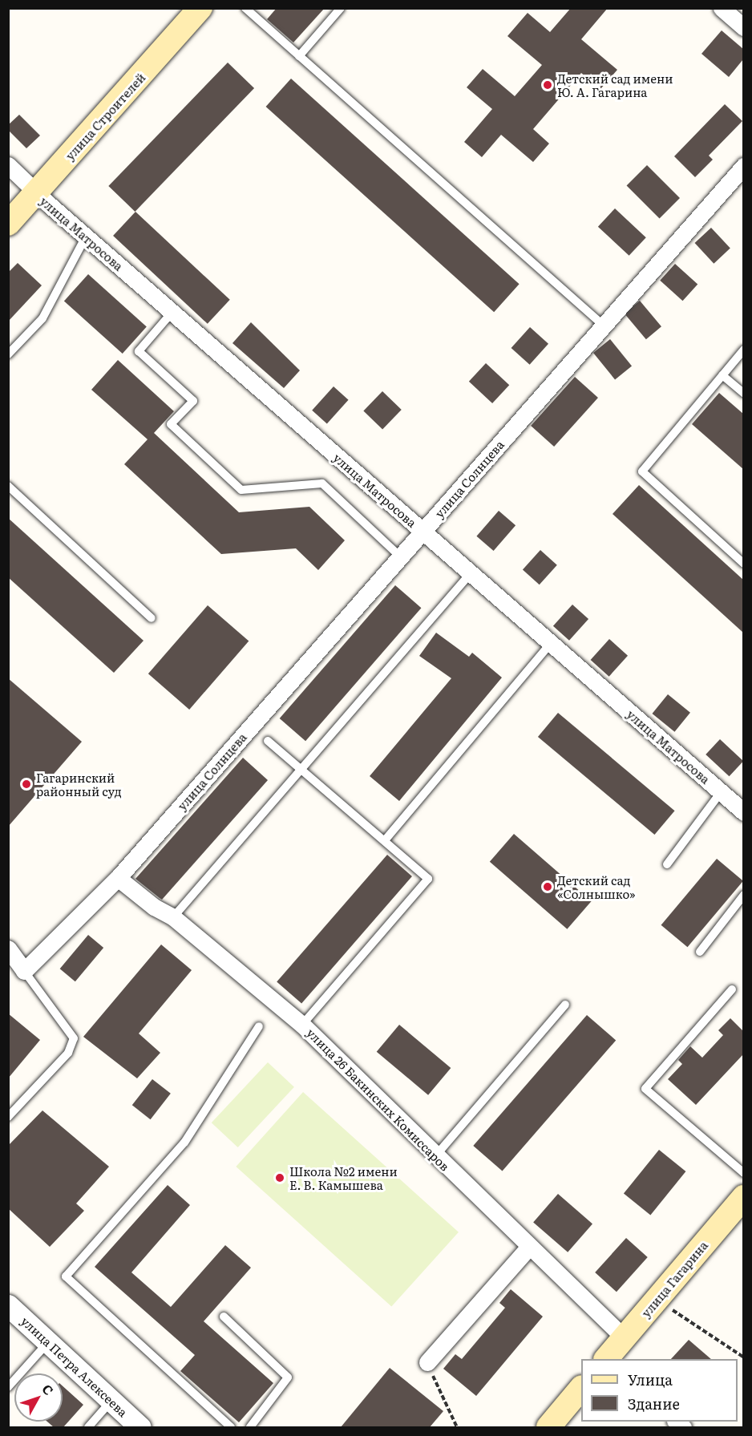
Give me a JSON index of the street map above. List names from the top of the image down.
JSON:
{
  "streets": {
    "main road": ["улица Строителей", "улица Гагарина"],
    "street": [
      "улица Матросова",
      "улица Солнцева",
      "улица 26 Бакинских Комиссаров",
      "улица Петра Алексеева"
    ]
  },
  "crossings": [
    ["улица Строителей", "улица Матросова"],
    ["улица Матросова", "улица Солнцева"],
    ["улица Солнцева", "улица 26 Бакинских Комиссаров"],
    ["улица 26 Бакинских Комиссаров", "улица Гагарина"]
  ],
  "places": [
    "Детский сад имени Ю. А. Гагарина",
    "Гагаринский районный суд",
    "Детский сад «Солнышко»",
    "Школа №2 имени Е. В. Камышева"
  ],
  "legend": ["Улица", "Здание"],
  "north": "top right"
}
